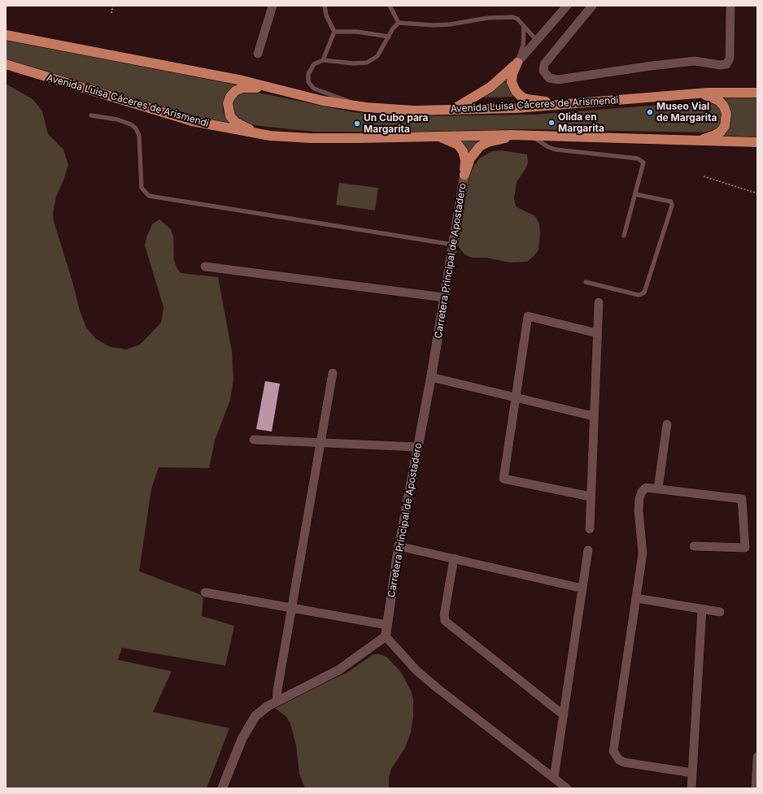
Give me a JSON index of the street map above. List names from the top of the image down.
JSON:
{
  "streets": {
    "main road": ["Avenida Luisa Cáceres de Arismendi"],
    "street": ["Carretera Principal de Apostadero"]
  },
  "places": ["Museo Vial de Margarita", "Olida en Margarita", "Un Cubo para Margarita"]
}
